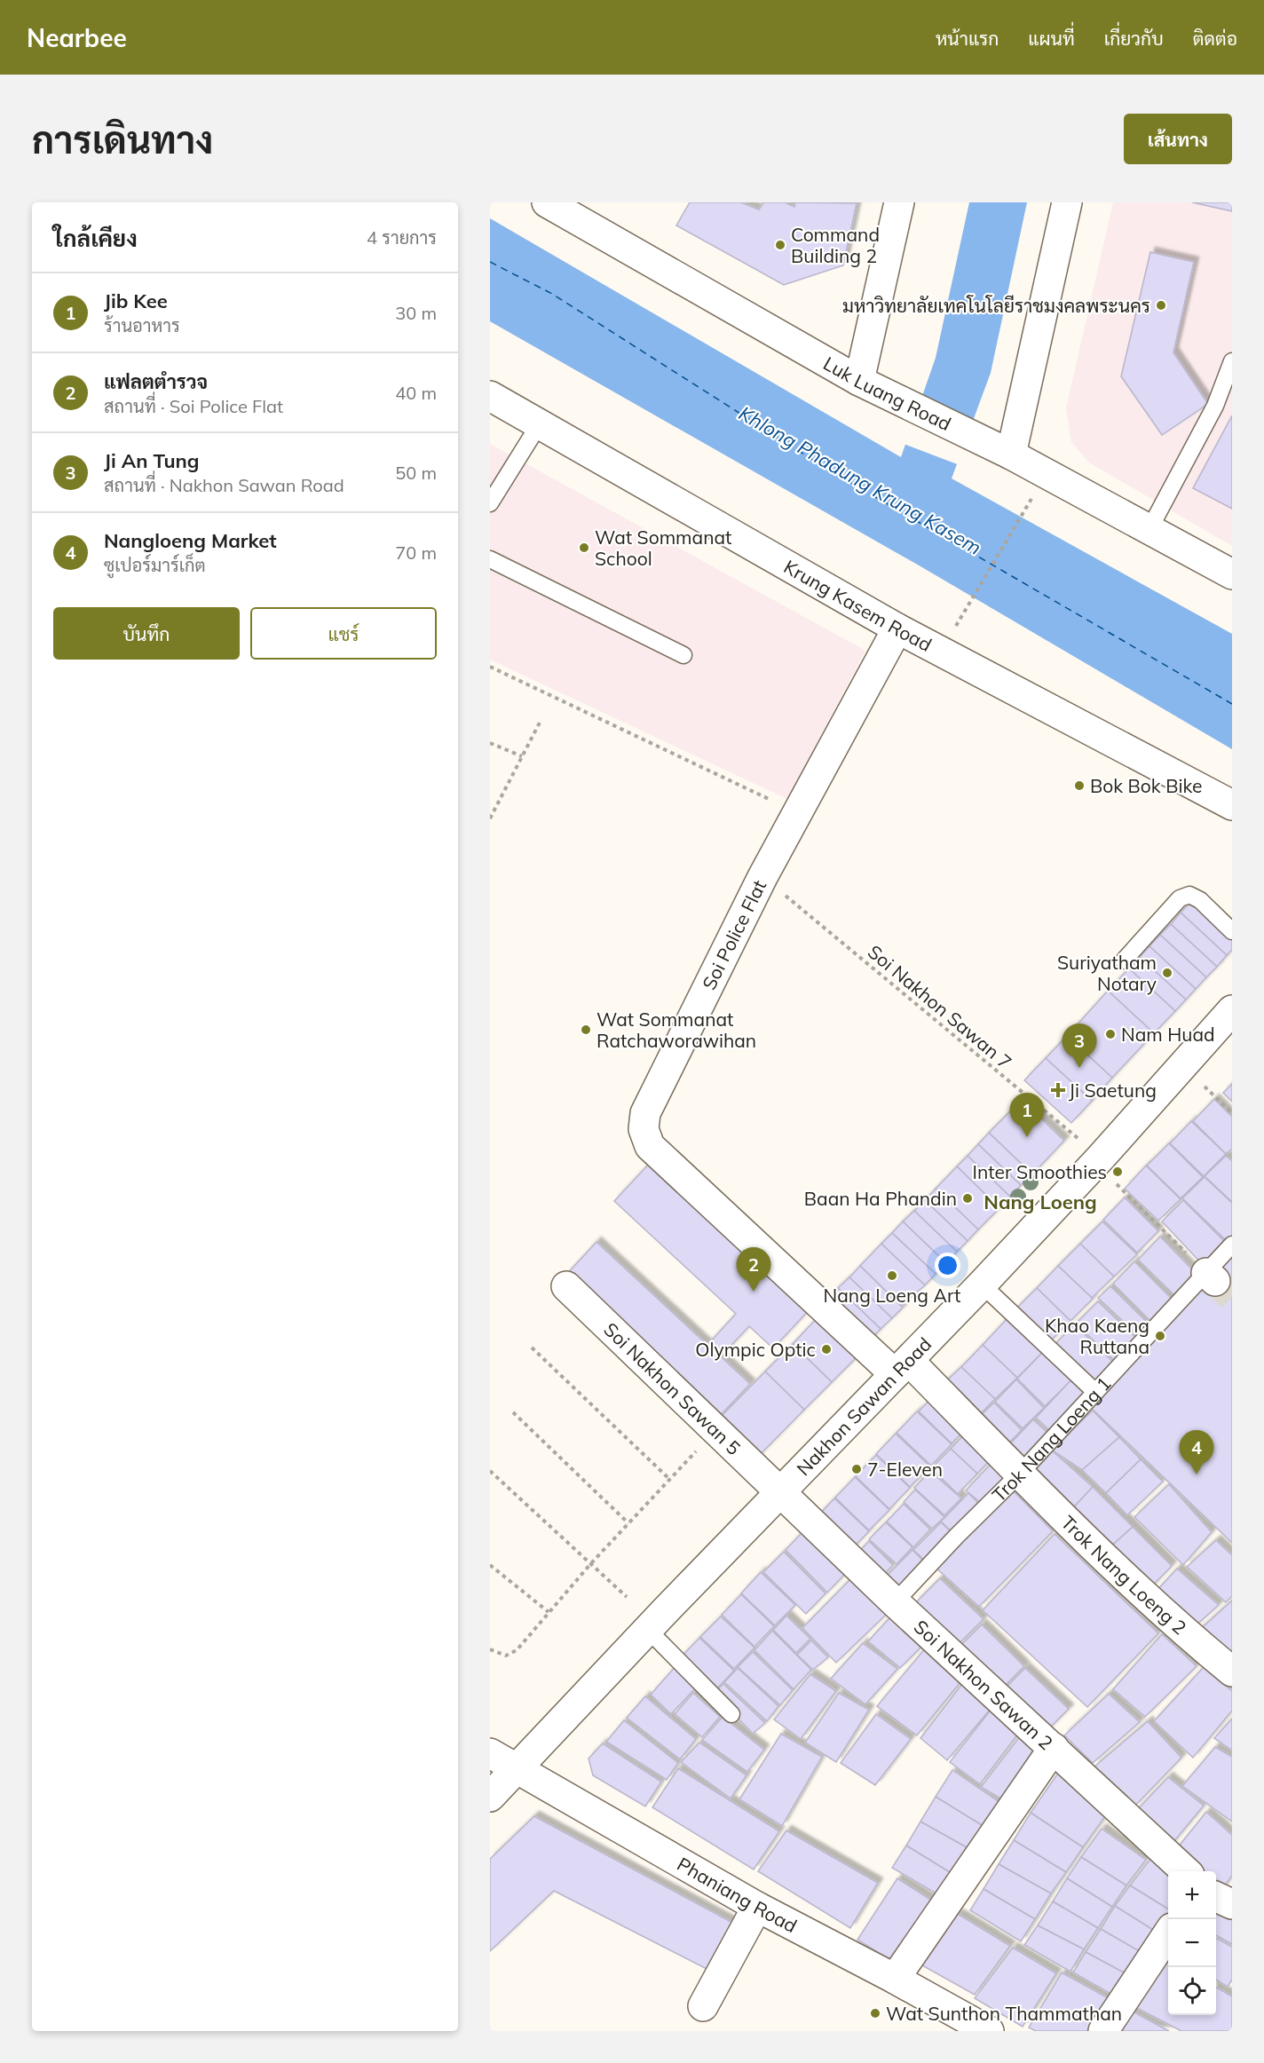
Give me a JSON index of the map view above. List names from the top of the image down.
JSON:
{
  "streets": {
    "street": [
      "Luk Luang Road",
      "Krung Kasem Road",
      "Soi Police Flat",
      "Soi Nakhon Sawan 5",
      "Nakhon Sawan Road",
      "Trok Nang Loeng 2",
      "Soi Nakhon Sawan 2",
      "Phaniang Road"
    ],
    "lane": ["Trok Nang Loeng 1"],
    "path": ["Soi Nakhon Sawan 7"]
  },
  "crossings": [
    ["Krung Kasem Road", "Soi Police Flat"],
    ["Soi Police Flat", "Soi Nakhon Sawan 7"],
    ["Soi Police Flat", "Nakhon Sawan Road"],
    ["Soi Police Flat", "Trok Nang Loeng 1"],
    ["Soi Police Flat", "Trok Nang Loeng 2"],
    ["Soi Nakhon Sawan 7", "Nakhon Sawan Road"],
    ["Soi Nakhon Sawan 7", "Trok Nang Loeng 1"],
    ["Soi Nakhon Sawan 5", "Nakhon Sawan Road"],
    ["Soi Nakhon Sawan 5", "Soi Nakhon Sawan 2"],
    ["Nakhon Sawan Road", "Soi Nakhon Sawan 2"],
    ["Nakhon Sawan Road", "Phaniang Road"],
    ["Trok Nang Loeng 1", "Trok Nang Loeng 2"],
    ["Trok Nang Loeng 1", "Soi Nakhon Sawan 2"]
  ],
  "districts": ["Nang Loeng"],
  "water": ["Khlong Phadung Krung Kasem"],
  "places": {
    "other": [
      "Command Building 2",
      "มหาวิทยาลัยเทคโนโลยีราชมงคลพระนคร",
      "Wat Sommanat School",
      "Bok Bok Bike",
      "Suriyatham Notary",
      "Wat Sommanat Ratchaworawihan",
      "Nam Huad",
      "Inter Smoothies",
      "Baan Ha Phandin",
      "Nang Loeng Art",
      "Khao Kaeng Ruttana",
      "Olympic Optic",
      "7-Eleven",
      "Wat Sunthon Thammathan"
    ],
    "health": ["Ji Saetung"]
  },
  "page": {
    "header": "Nearbee",
    "nav": [
      "หน้าแรก",
      "แผนที่",
      "เกี่ยวกับ",
      "ติดต่อ"
    ],
    "title": "การเดินทาง",
    "buttons": [
      "เส้นทาง",
      ["บันทึก", "แชร์"]
    ],
    "heading": ["ใกล้เคียง", "4 รายการ"],
    "list": [
      {
        "mark": "1",
        "name": "Jib Kee",
        "note": "ร้านอาหาร",
        "value": "30 m"
      },
      {
        "mark": "2",
        "name": "แฟลตตำรวจ",
        "note": "สถานที่ · Soi Police Flat",
        "value": "40 m"
      },
      {
        "mark": "3",
        "name": "Ji An Tung",
        "note": "สถานที่ · Nakhon Sawan Road",
        "value": "50 m"
      },
      {
        "mark": "4",
        "name": "Nangloeng Market",
        "note": "ซูเปอร์มาร์เก็ต",
        "value": "70 m"
      }
    ],
    "pins": [
      "3",
      "1",
      "2",
      "4"
    ],
    "map_buttons": ["+", "−"]
  }
}
